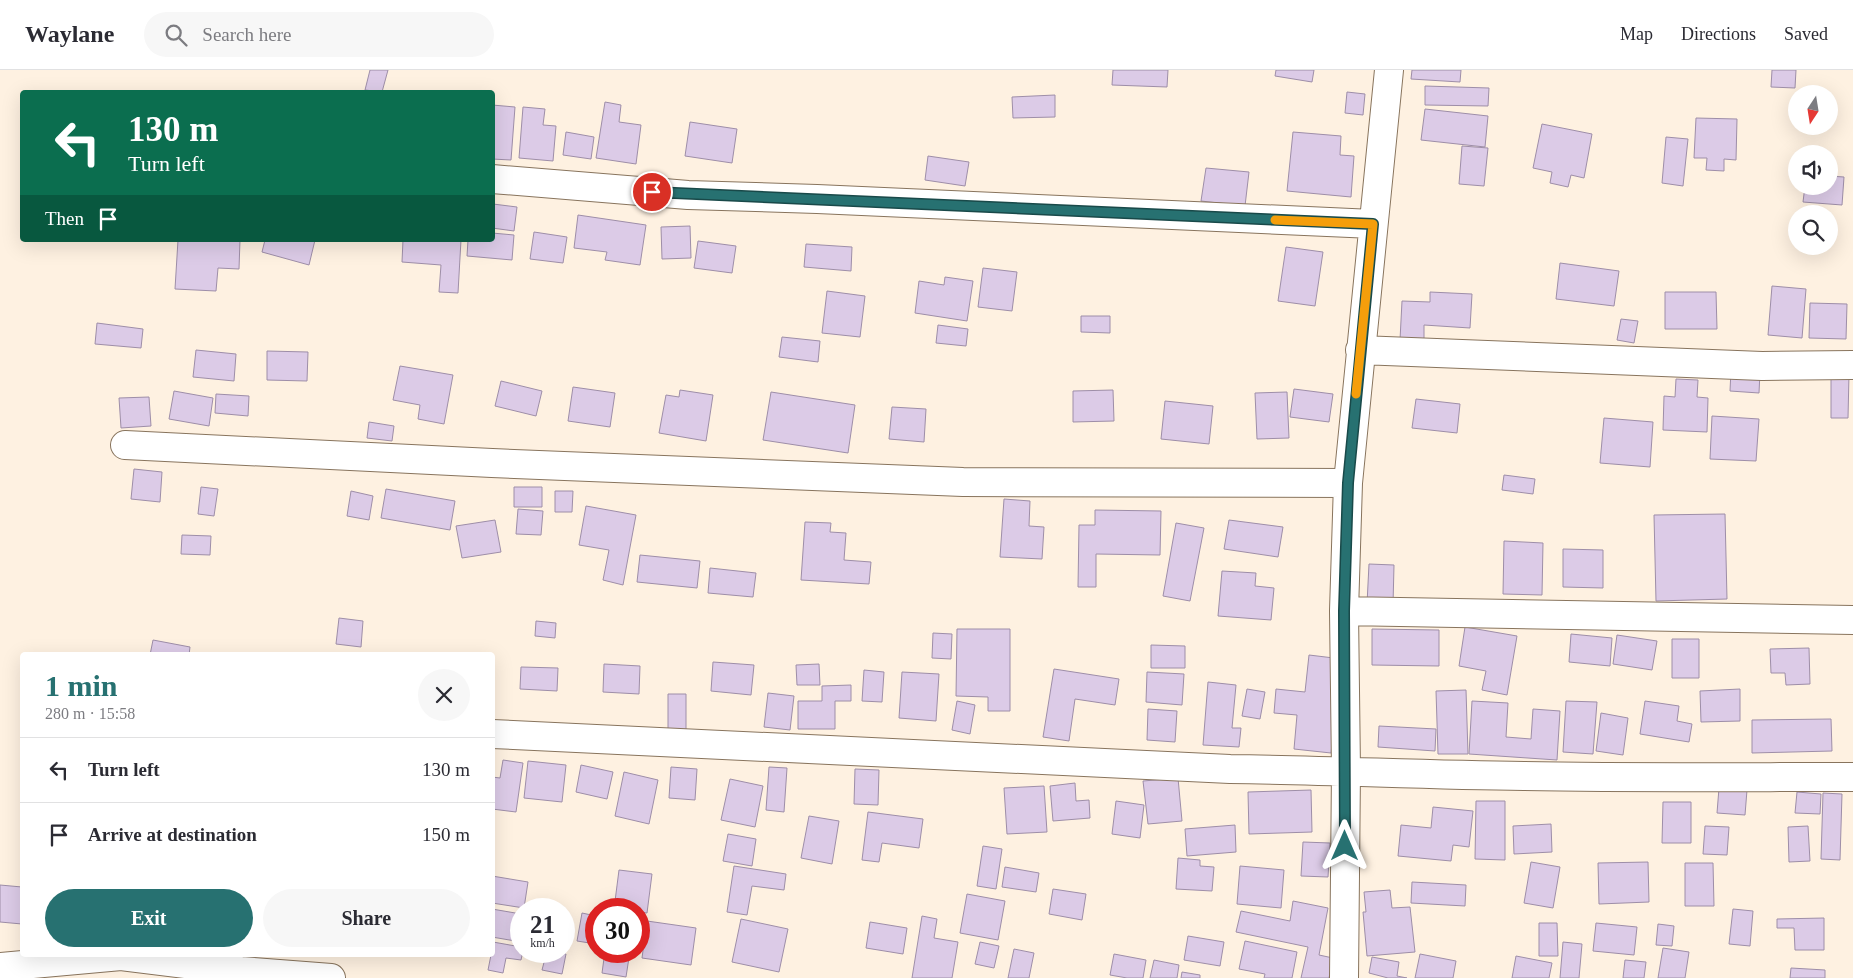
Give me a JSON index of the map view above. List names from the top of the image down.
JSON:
{
  "north": "bottom",
  "page": {
    "header": "Waylane",
    "search": "Search here",
    "nav": ["Map", "Directions", "Saved"],
    "turn": ["130 m", "Turn left"],
    "then": "Then",
    "heading": ["1 min", "280 m · 15:58"],
    "list": [
      {
        "name": "Turn left",
        "value": "130 m"
      },
      {
        "name": "Arrive at destination",
        "value": "150 m"
      }
    ],
    "buttons": ["Exit", "Share"],
    "speed": "21 km/h",
    "limit": "30"
  }
}
